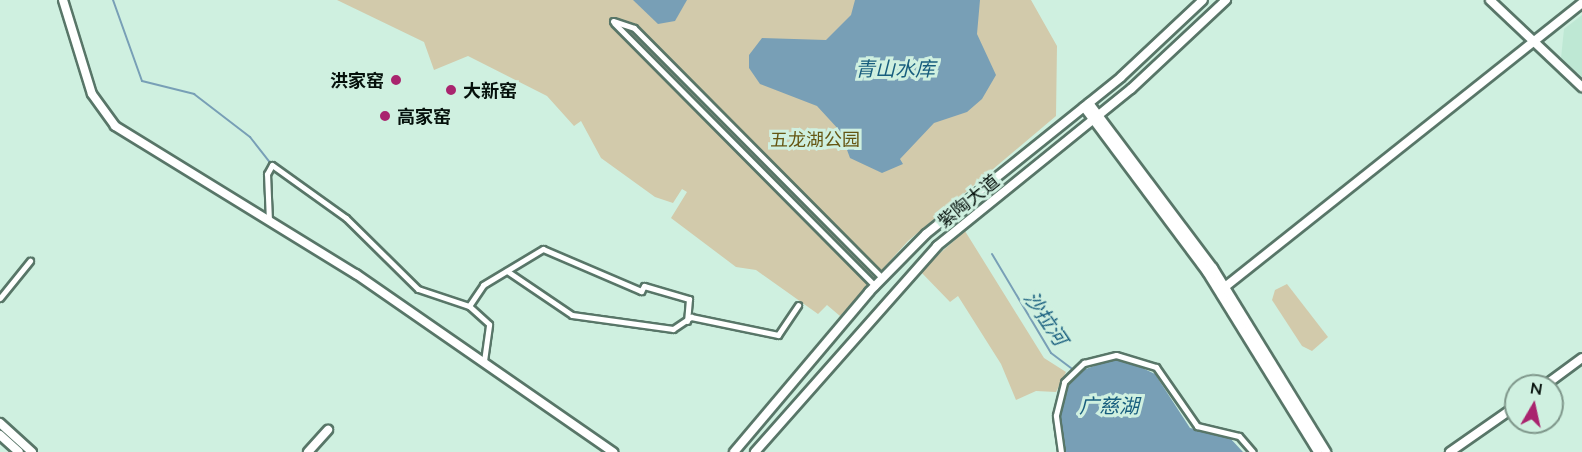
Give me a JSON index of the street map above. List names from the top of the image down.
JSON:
{
  "streets": {
    "street": ["紫陶大道"]
  },
  "water": ["青山水库", "沙拉河", "广慈湖"],
  "parks": ["五龙湖公园"],
  "places": ["洪家窑", "大新窑", "高家窑"],
  "north": "top"
}
